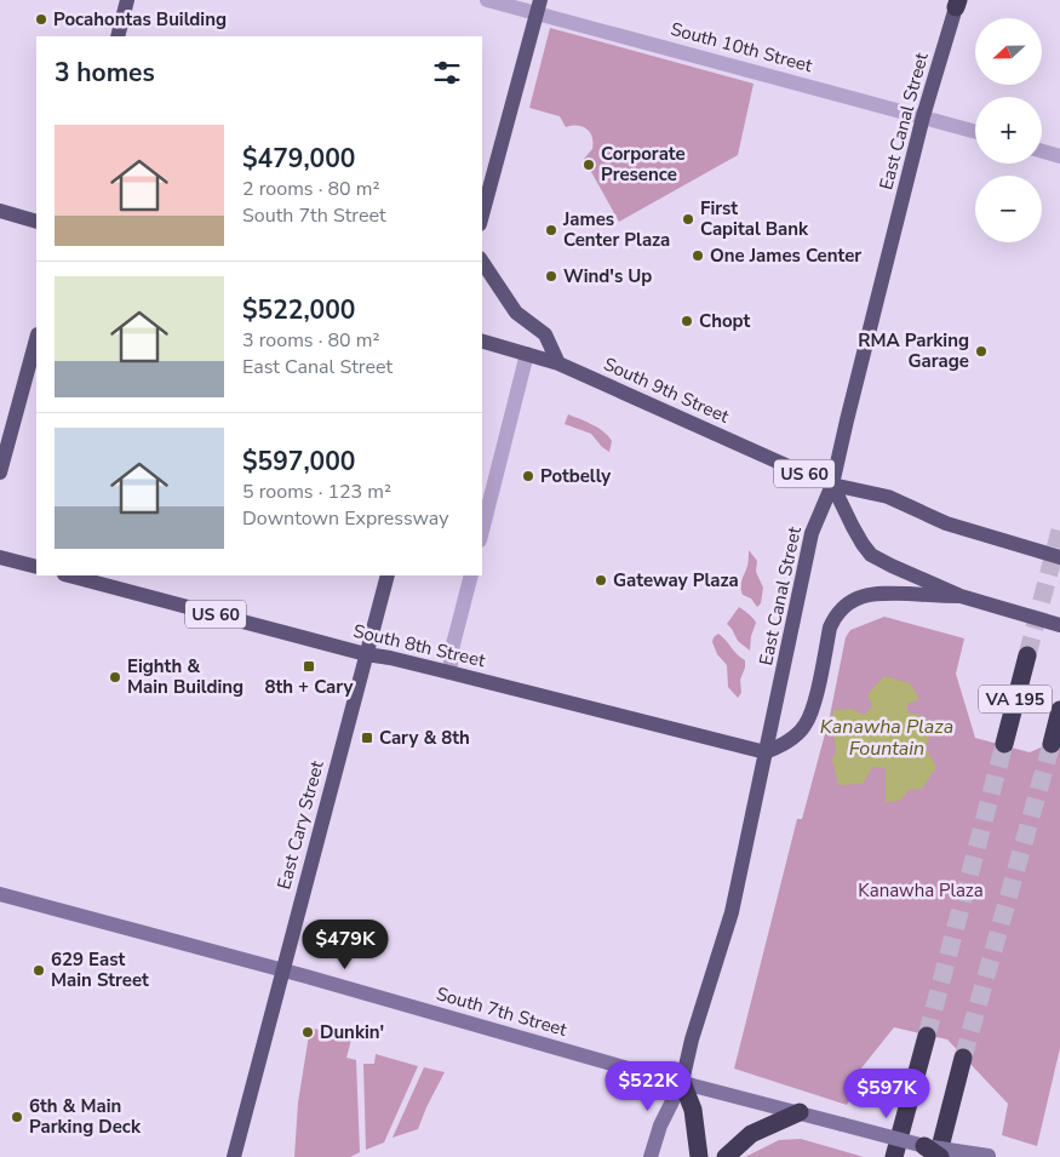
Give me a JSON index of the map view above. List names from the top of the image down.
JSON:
{
  "streets": {
    "highway": ["VA 195"],
    "main road": [
      "East Canal Street",
      "South 9th Street",
      "US 60",
      "South 8th Street",
      "East Cary Street",
      "South 7th Street"
    ],
    "street": ["South 10th Street"]
  },
  "crossings": [
    ["South 10th Street", "East Canal Street"],
    ["East Canal Street", "South 9th Street"],
    ["East Canal Street", "South 8th Street"],
    ["East Canal Street", "South 7th Street"],
    ["South 8th Street", "East Cary Street"],
    ["East Cary Street", "South 7th Street"]
  ],
  "water": ["Kanawha Plaza Fountain"],
  "parks": ["Kanawha Plaza"],
  "places": {
    "other": [
      "Pocahontas Building",
      "Corporate Presence",
      "First Capital Bank",
      "James Center Plaza",
      "One James Center",
      "Wind's Up",
      "Chopt",
      "RMA Parking Garage",
      "Potbelly",
      "Gateway Plaza",
      "Eighth & Main Building",
      "629 East Main Street",
      "Dunkin'",
      "6th & Main Parking Deck"
    ],
    "transit": ["8th + Cary", "Cary & 8th"]
  },
  "north": "left",
  "page": {
    "map_buttons": ["+", "−"],
    "heading": "3 homes",
    "list": [
      {
        "name": "$479,000",
        "note": "2 rooms · 80 m² · South 7th Street"
      },
      {
        "name": "$522,000",
        "note": "3 rooms · 80 m² · East Canal Street"
      },
      {
        "name": "$597,000",
        "note": "5 rooms · 123 m² · Downtown Expressway"
      }
    ],
    "price": ["$479K", "$522K", "$597K"]
  }
}
